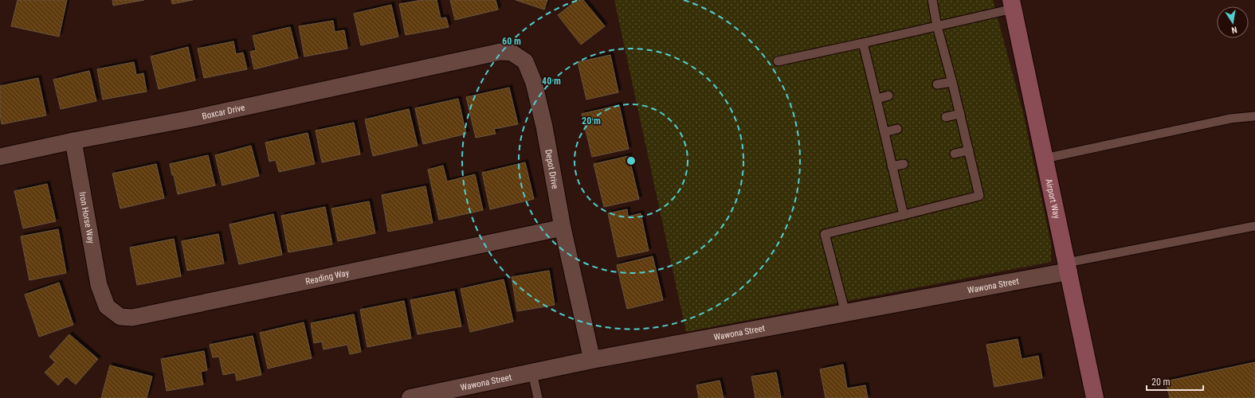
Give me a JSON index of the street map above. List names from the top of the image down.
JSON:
{
  "streets": {
    "main road": ["Airport Way"],
    "street": [
      "Boxcar Drive",
      "Depot Drive",
      "Iron Horse Way",
      "Reading Way",
      "Wawona Street"
    ]
  },
  "crossings": [
    ["Boxcar Drive", "Depot Drive"],
    ["Boxcar Drive", "Iron Horse Way"],
    ["Depot Drive", "Reading Way"],
    ["Depot Drive", "Wawona Street"],
    ["Airport Way", "Wawona Street"],
    ["Iron Horse Way", "Reading Way"]
  ],
  "scale_bar": "20 m",
  "north": "bottom",
  "rings": ["60 m", "40 m", "20 m"]
}
